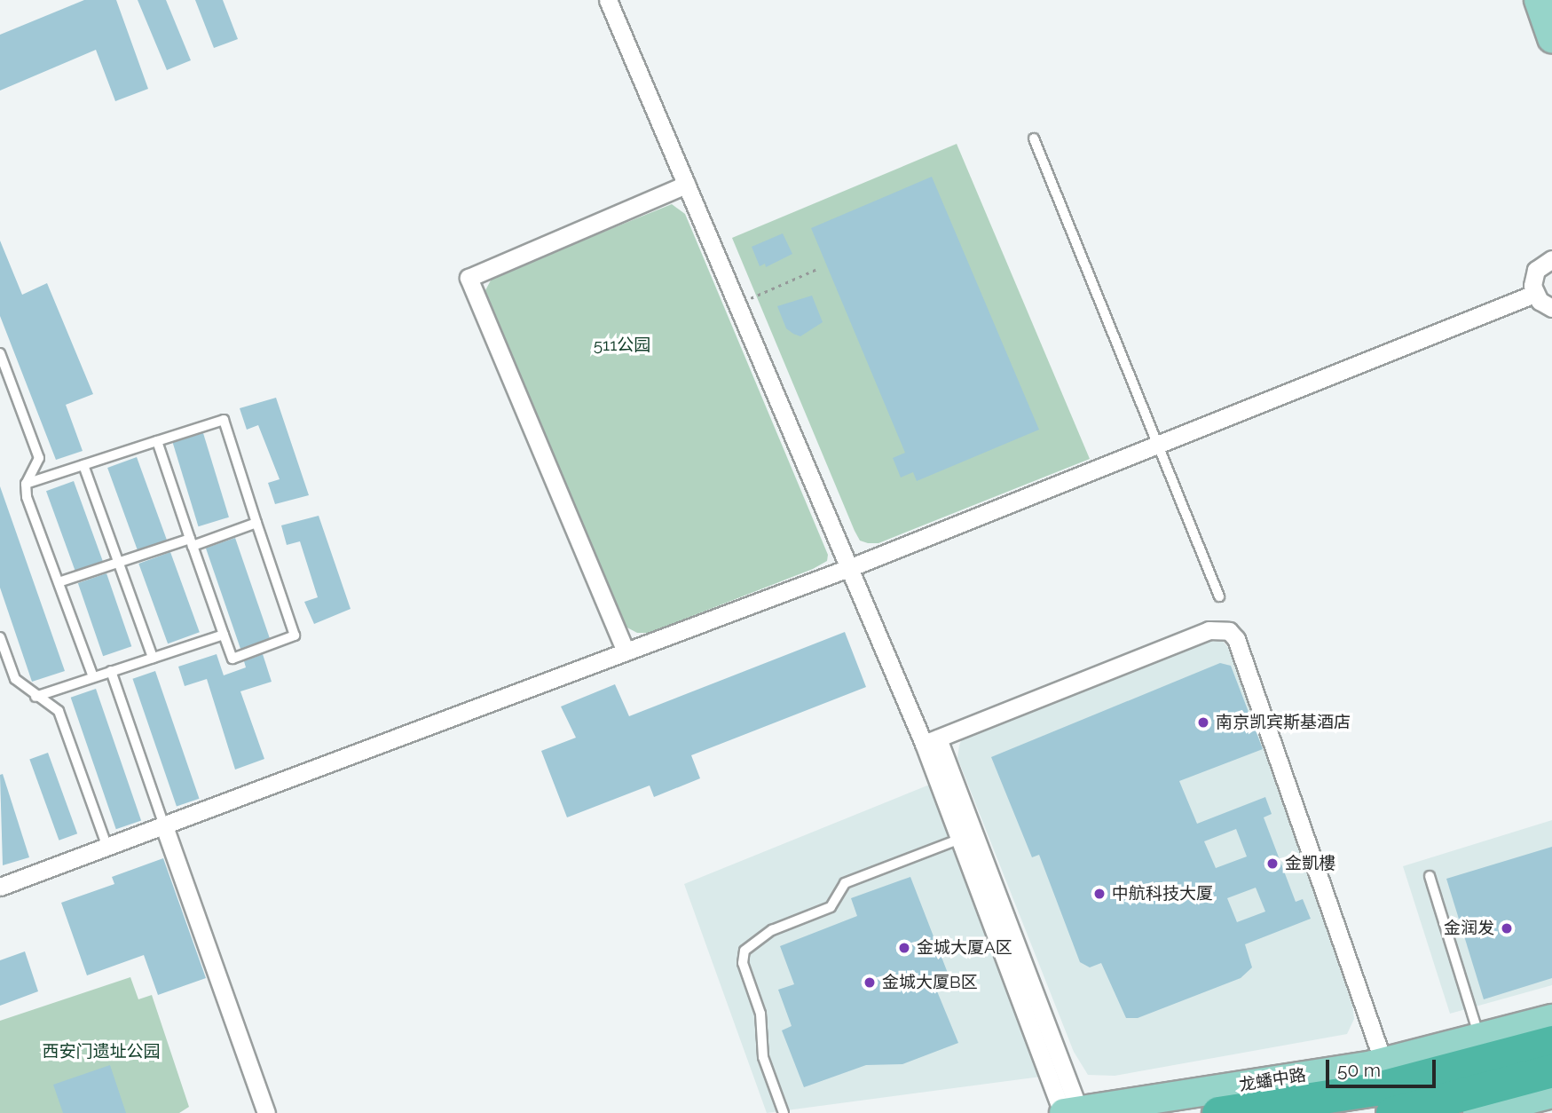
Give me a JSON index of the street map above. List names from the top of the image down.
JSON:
{
  "streets": {
    "main road": ["龙蟠中路"]
  },
  "parks": ["511公园", "西安门遗址公园"],
  "places": [
    "南京凯宾斯基酒店",
    "金凱樓",
    "中航科技大厦",
    "金润发",
    "金城大厦A区",
    "金城大厦B区"
  ],
  "scale_bar": "50 m"
}
